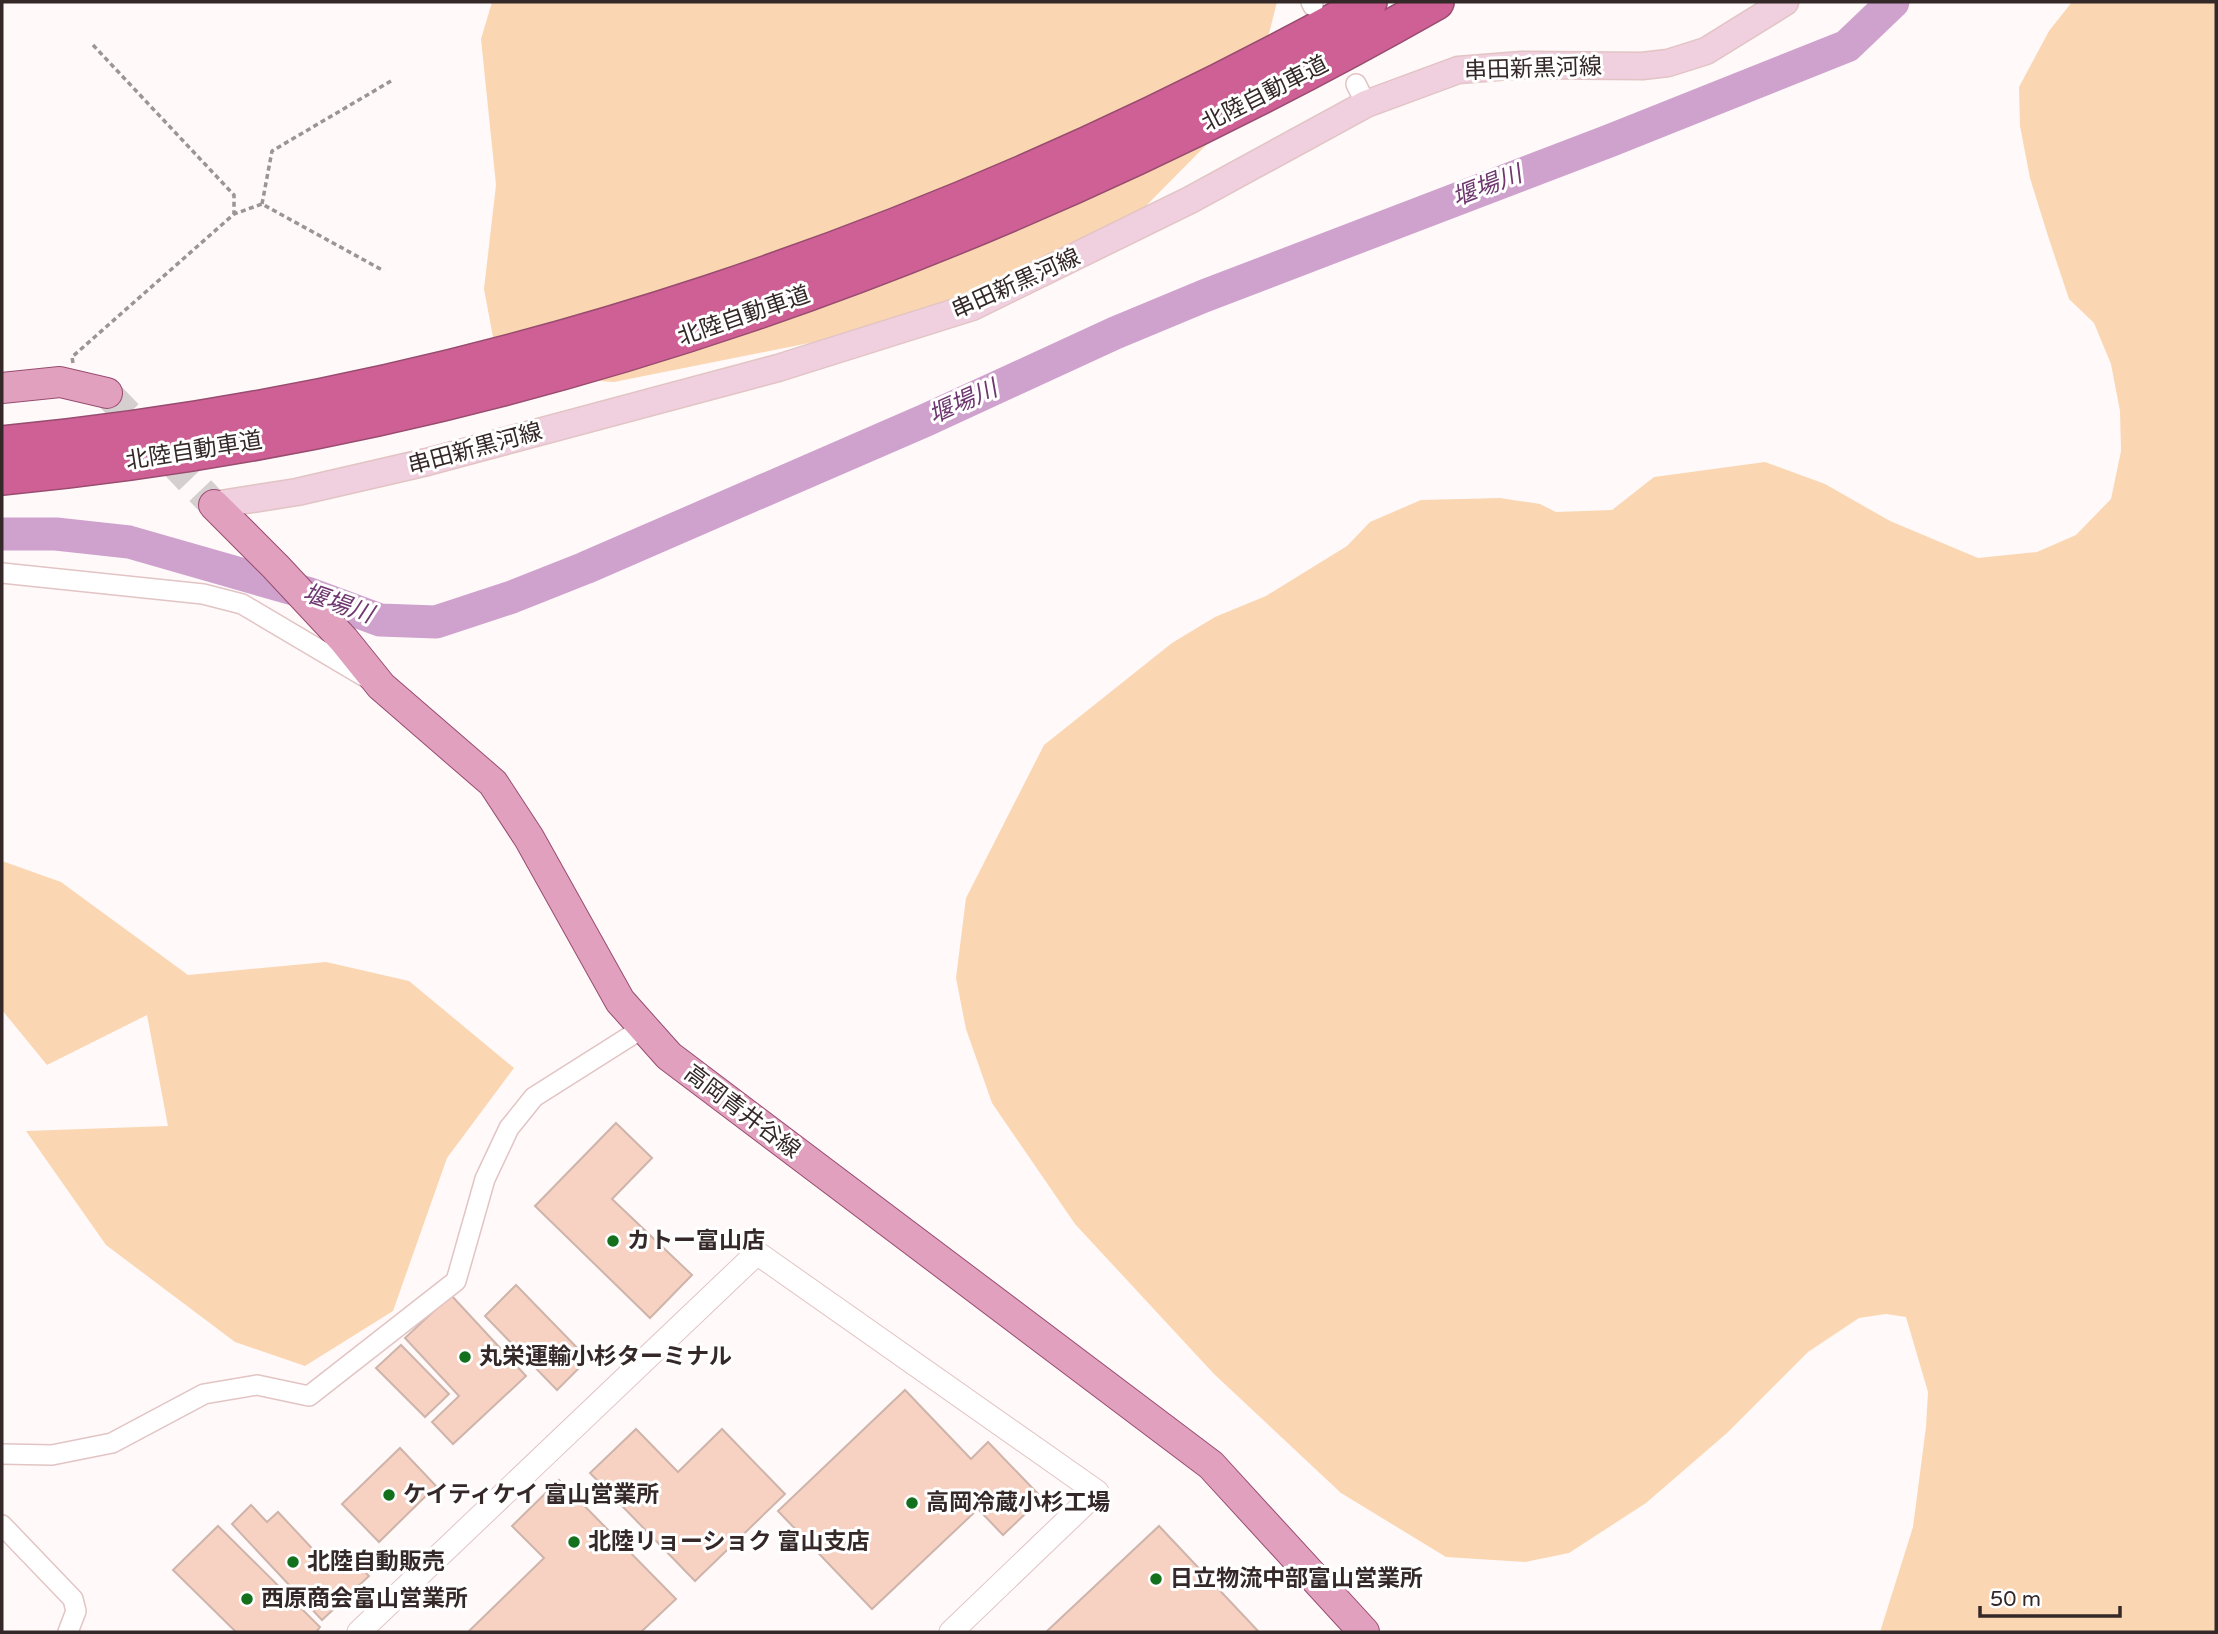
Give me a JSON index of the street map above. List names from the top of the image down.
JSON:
{
  "streets": {
    "highway": ["北陸自動車道"],
    "main road": ["串田新黒河線", "高岡青井谷線"]
  },
  "crossings": [
    ["串田新黒河線", "高岡青井谷線"]
  ],
  "water": ["堰場川"],
  "places": [
    "カトー富山店",
    "丸栄運輸小杉ターミナル",
    "ケイティケイ 富山営業所",
    "高岡冷蔵小杉工場",
    "北陸リョーショク 富山支店",
    "北陸自動販売",
    "日立物流中部富山営業所",
    "西原商会富山営業所"
  ],
  "scale_bar": "50 m"
}
